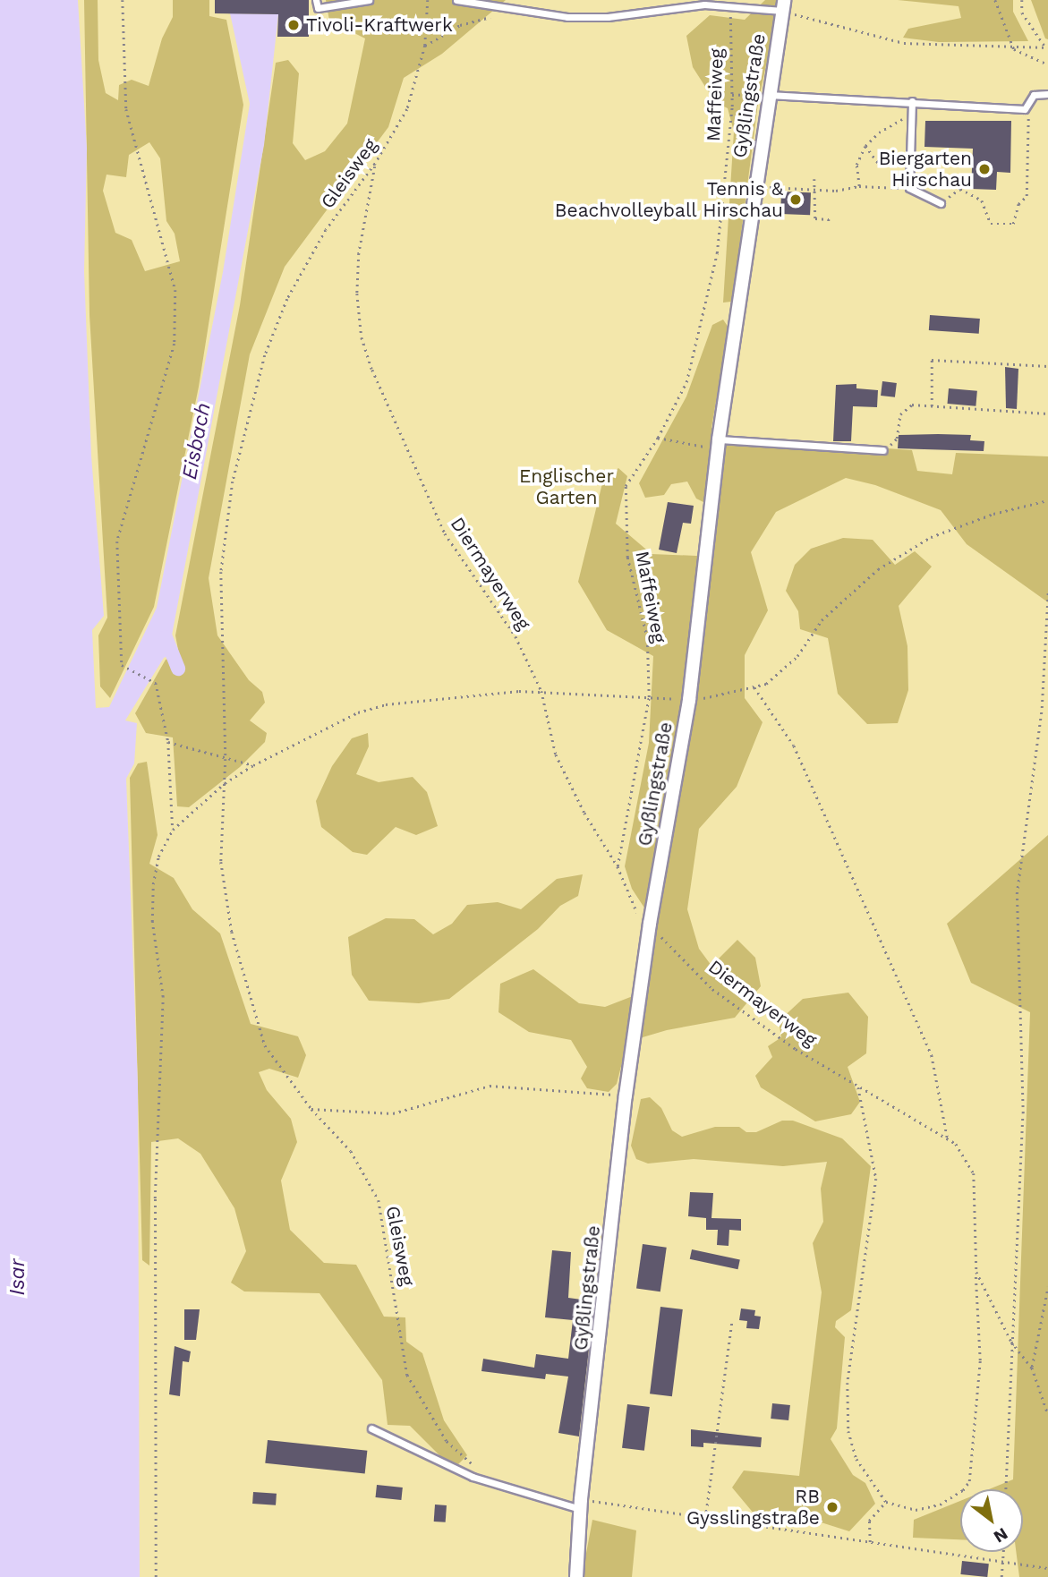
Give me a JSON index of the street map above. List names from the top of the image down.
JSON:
{
  "streets": {
    "street": ["Gyßlingstraße"],
    "path": ["Maffeiweg", "Gleisweg", "Diermayerweg"]
  },
  "crossings": [
    ["Maffeiweg", "Diermayerweg"],
    ["Gyßlingstraße", "Diermayerweg"],
    ["Gleisweg", "Diermayerweg"]
  ],
  "water": ["Eisbach", "Isar"],
  "parks": ["Englischer Garten"],
  "places": [
    "Tivoli-Kraftwerk",
    "Biergarten Hirschau",
    "Tennis & Beachvolleyball Hirschau",
    "RB Gysslingstraße"
  ],
  "north": "bottom right"
}
